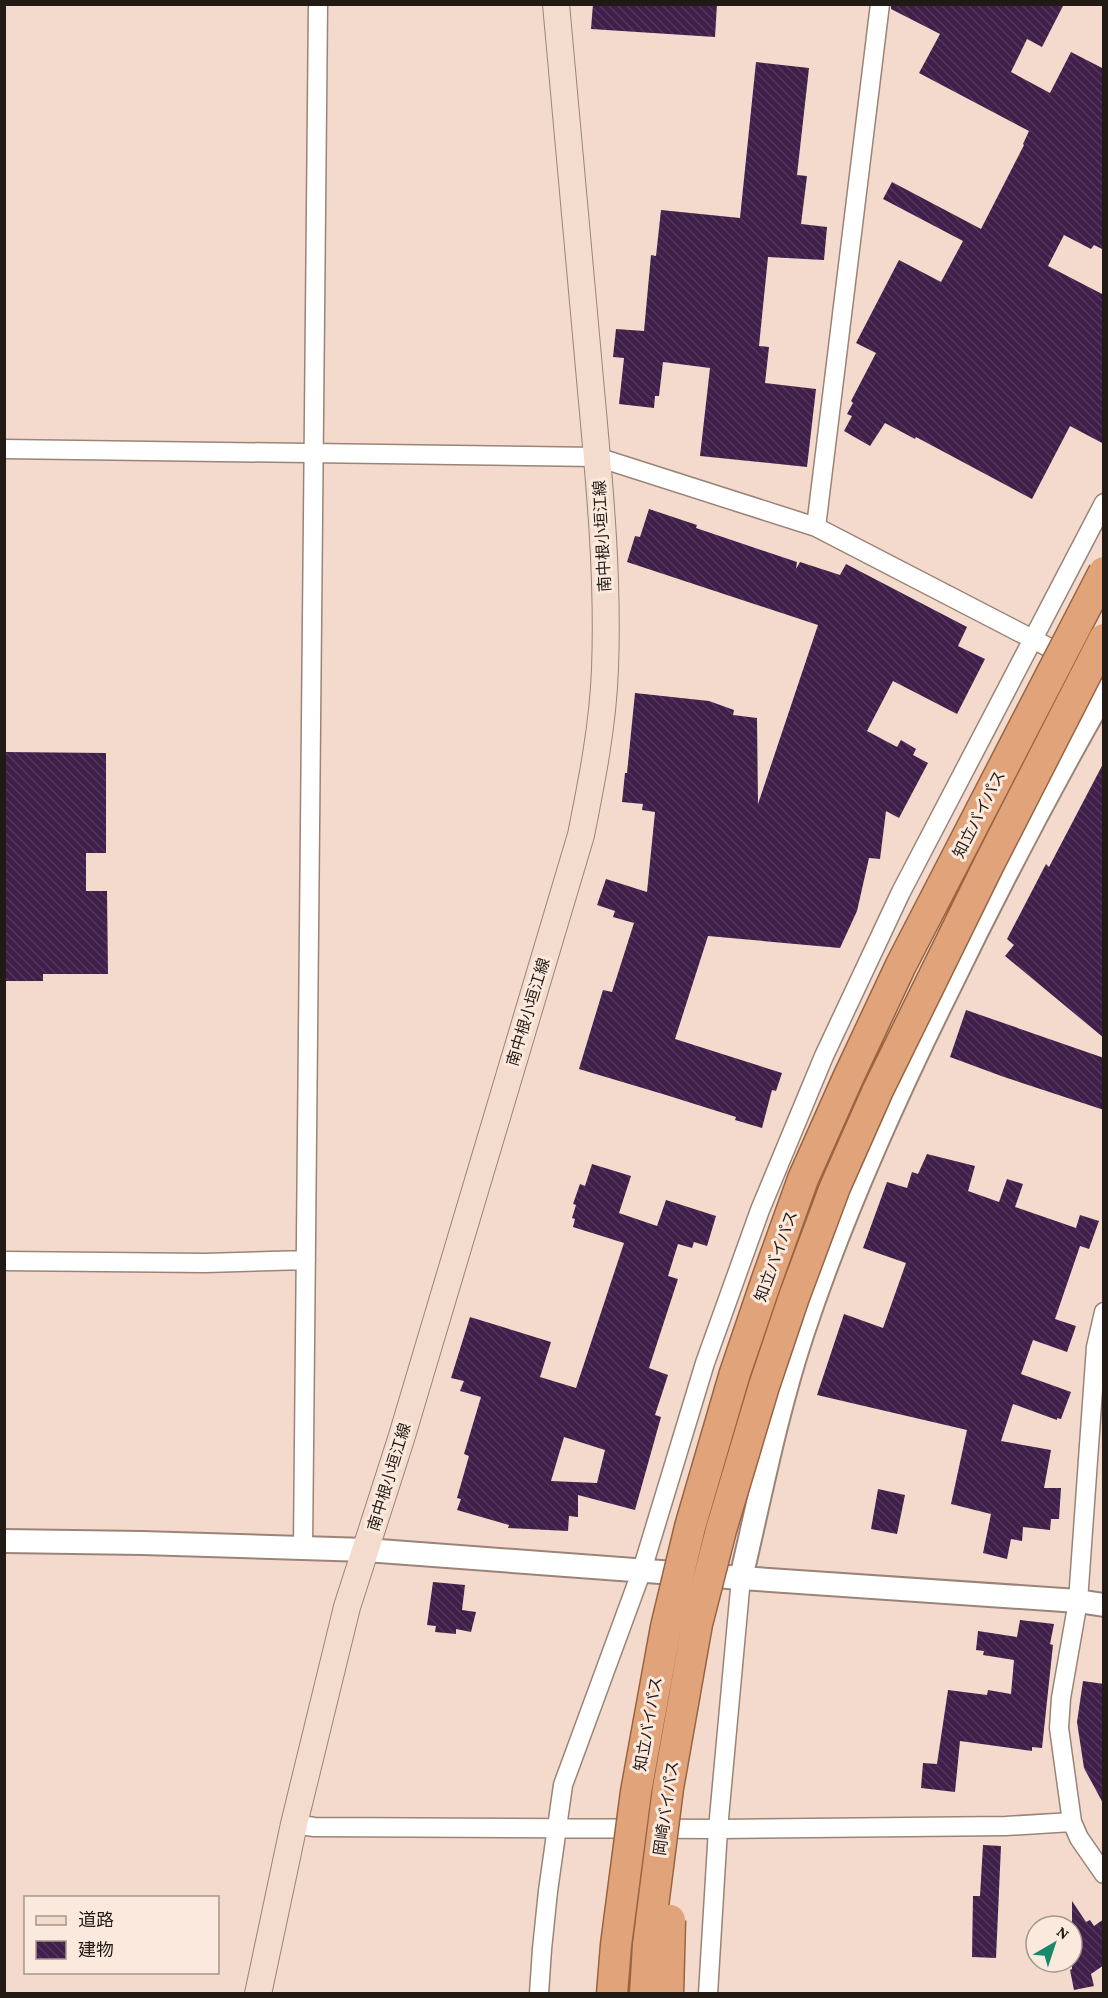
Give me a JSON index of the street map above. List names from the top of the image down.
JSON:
{
  "streets": {
    "highway": ["知立バイパス", "岡崎バイパス"],
    "main road": ["南中根小垣江線"]
  },
  "crossings": [
    ["知立バイパス", "岡崎バイパス"]
  ],
  "legend": ["道路", "建物"],
  "north": "top right"
}
